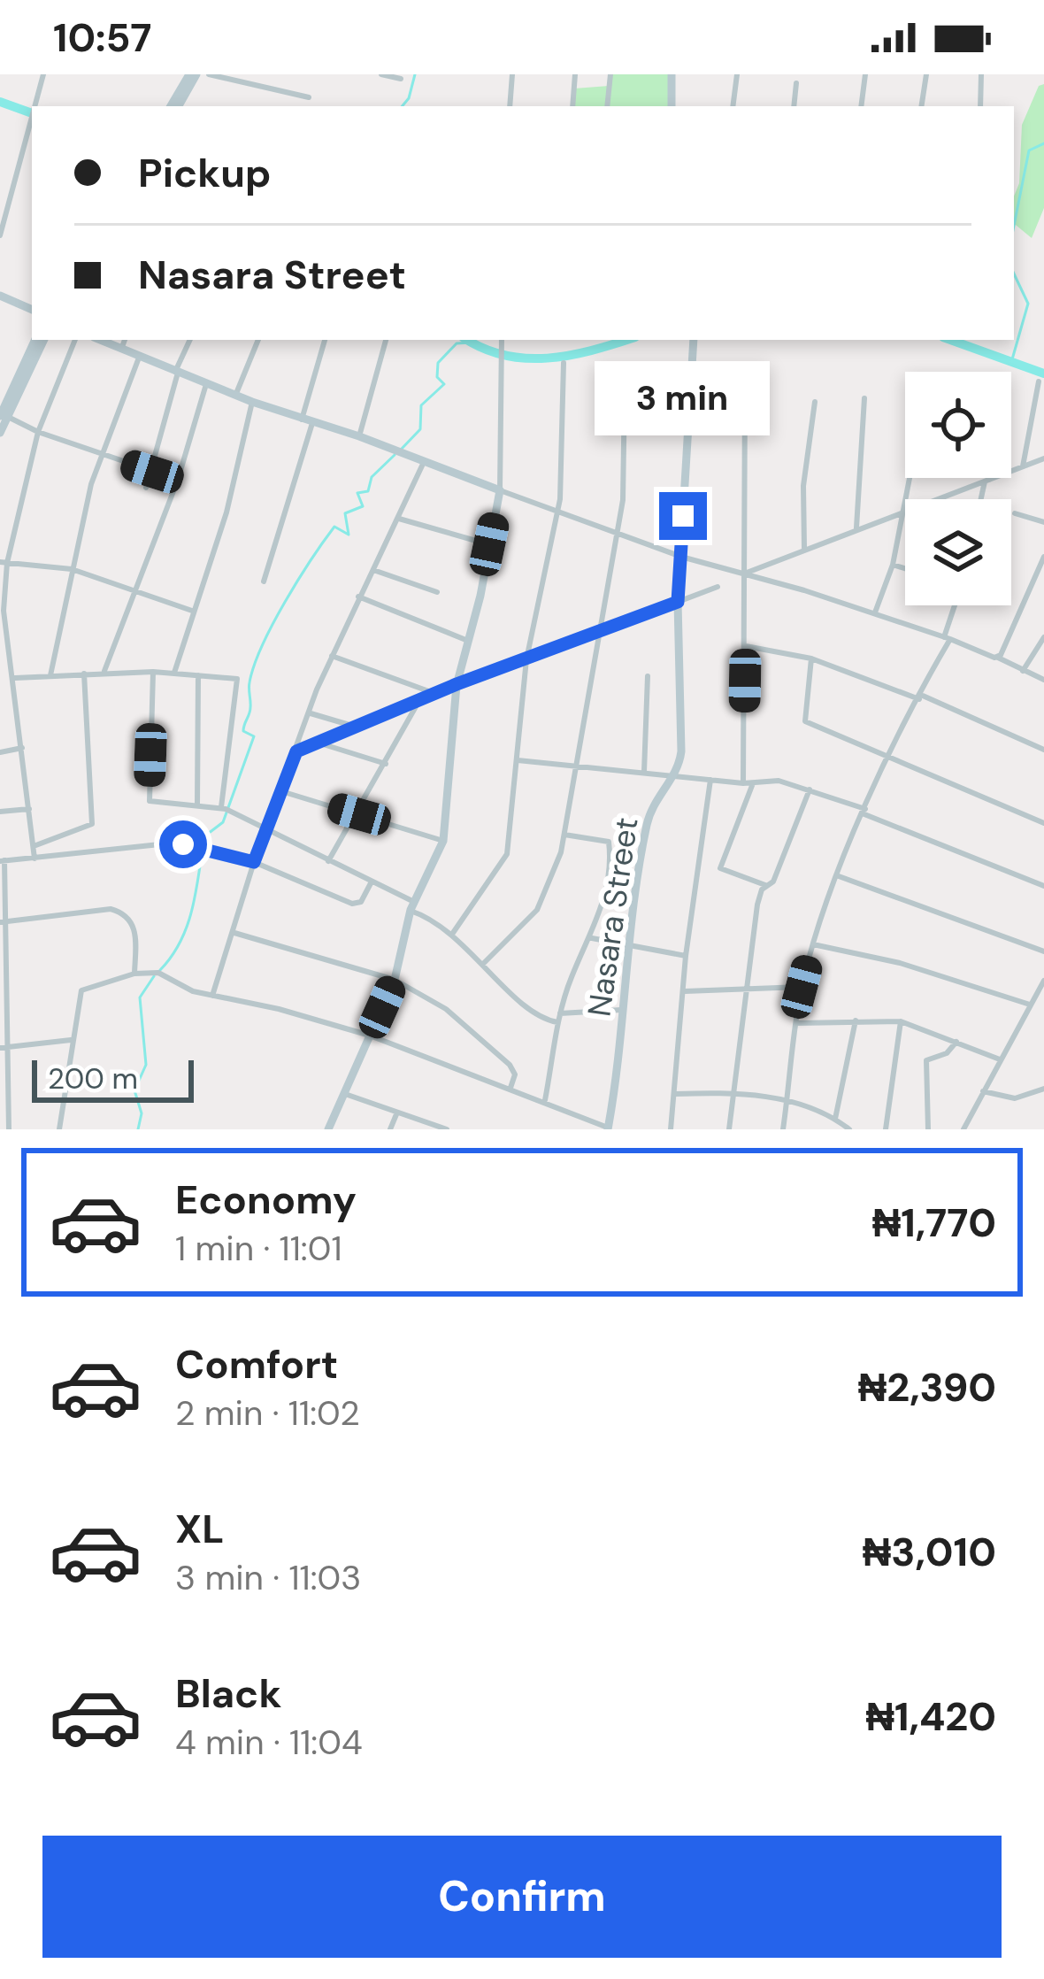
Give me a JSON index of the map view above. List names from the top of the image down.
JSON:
{
  "streets": {
    "street": ["Nasara Street"]
  },
  "scale_bar": "200 m",
  "page": {
    "status": "10:57",
    "banner": ["Pickup", "Nasara Street"],
    "bubble": "3 min",
    "scale": "200 m",
    "list": [
      {
        "name": "Economy",
        "note": "1 min · 11:01",
        "value": "₦1,770"
      },
      {
        "name": "Comfort",
        "note": "2 min · 11:02",
        "value": "₦2,390"
      },
      {
        "name": "XL",
        "note": "3 min · 11:03",
        "value": "₦3,010"
      },
      {
        "name": "Black",
        "note": "4 min · 11:04",
        "value": "₦1,420"
      }
    ],
    "buttons": "Confirm"
  }
}
